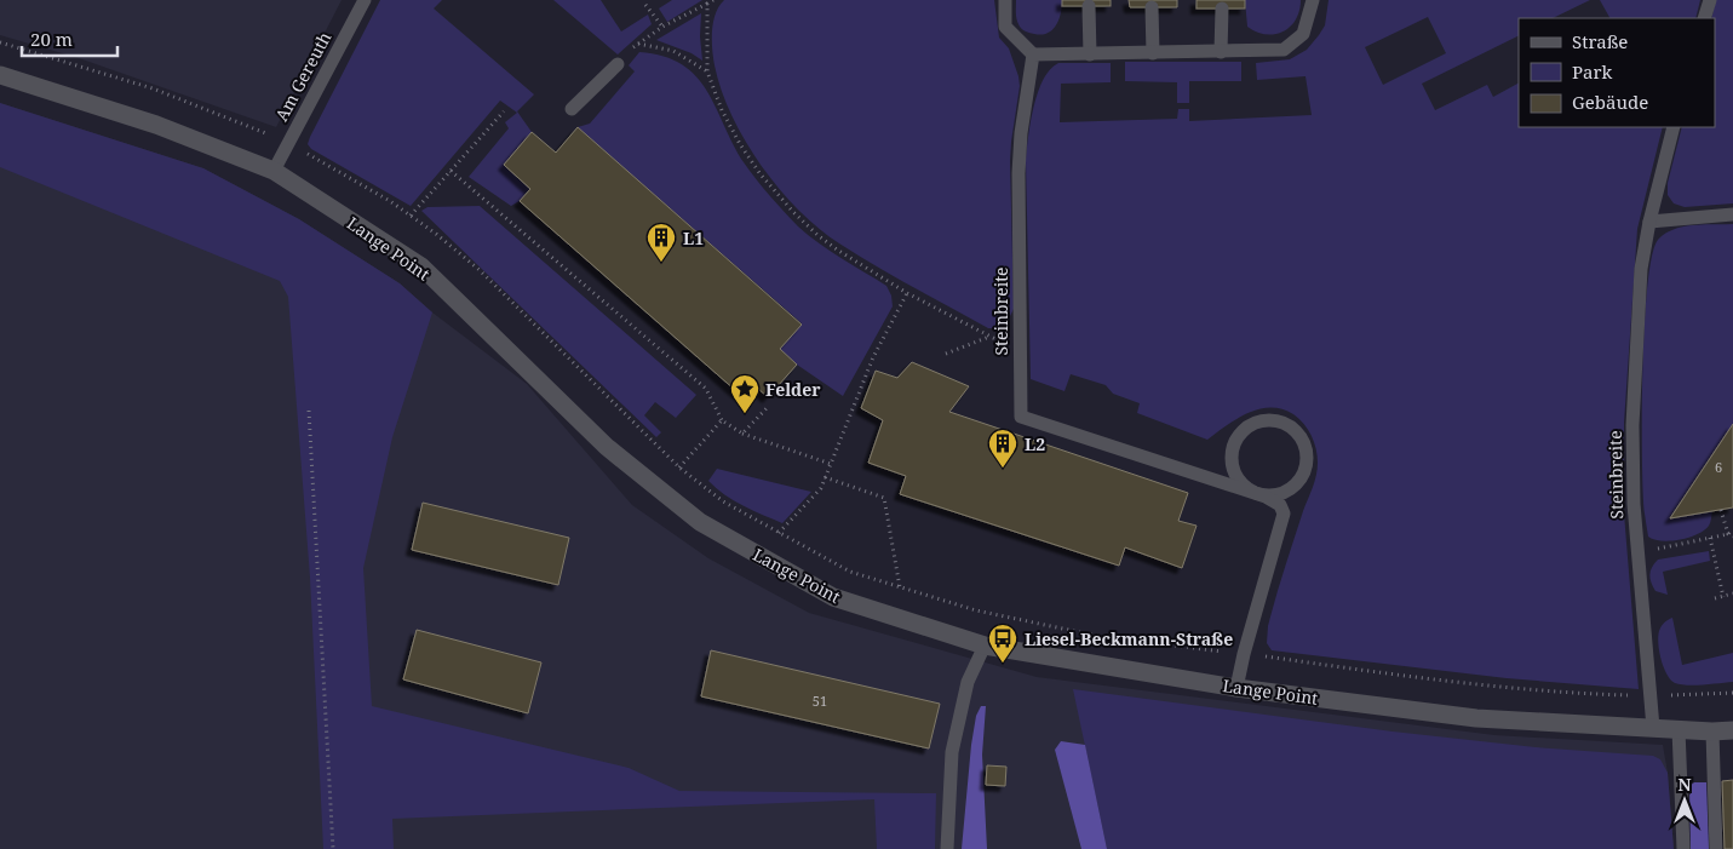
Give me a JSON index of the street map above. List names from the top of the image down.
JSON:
{
  "streets": {
    "street": ["Lange Point"],
    "lane": ["Am Gereuth", "Steinbreite"]
  },
  "crossings": [
    ["Am Gereuth", "Lange Point"],
    ["Lange Point", "Steinbreite"]
  ],
  "places": {
    "building": ["L1", "L2"],
    "place": ["Felder"],
    "bus stop": ["Liesel-Beckmann-Straße"]
  },
  "house_numbers": ["6", "51"],
  "legend": ["Straße", "Park", "Gebäude"],
  "scale_bar": "20 m",
  "north": "top"
}
